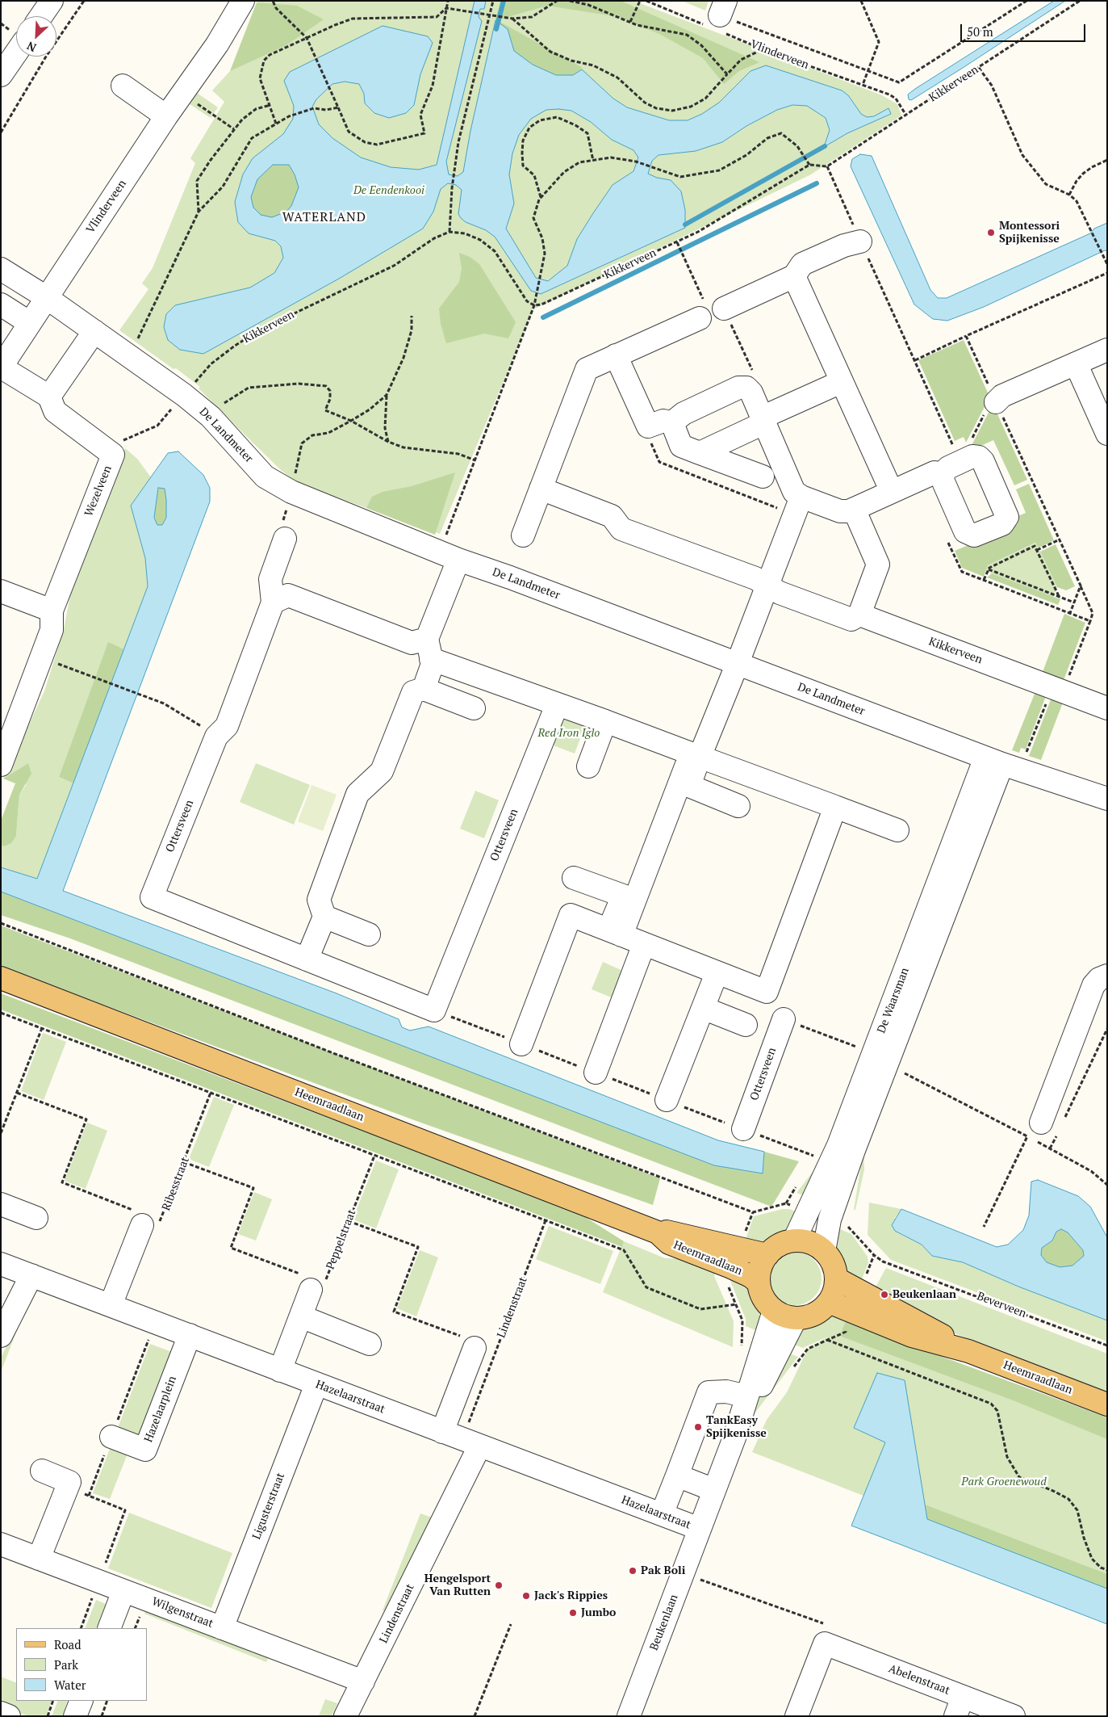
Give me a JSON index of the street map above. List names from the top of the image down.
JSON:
{
  "streets": {
    "main road": ["Heemraadlaan"],
    "street": [
      "Vlinderveen",
      "Kikkerveen",
      "De Landmeter",
      "Wezelveen",
      "Ottersveen",
      "De Waarsman",
      "Lindenstraat",
      "Hazelaarstraat",
      "Hazelaarplein",
      "Ligusterstraat",
      "Wilgenstraat",
      "Beukenlaan",
      "Abelenstraat"
    ],
    "path": ["Ribesstraat", "Peppelstraat", "Beverveen"]
  },
  "crossings": [
    ["Vlinderveen", "Kikkerveen"],
    ["Vlinderveen", "De Landmeter"],
    ["Kikkerveen", "De Landmeter"],
    ["Kikkerveen", "Wezelveen"],
    ["De Landmeter", "De Waarsman"],
    ["De Waarsman", "Heemraadlaan"],
    ["De Waarsman", "Beukenlaan"],
    ["Heemraadlaan", "Beukenlaan"],
    ["Lindenstraat", "Hazelaarstraat"],
    ["Lindenstraat", "Wilgenstraat"],
    ["Hazelaarstraat", "Hazelaarplein"],
    ["Hazelaarstraat", "Ligusterstraat"],
    ["Hazelaarstraat", "Beukenlaan"],
    ["Ligusterstraat", "Wilgenstraat"]
  ],
  "districts": ["WATERLAND"],
  "parks": ["De Eendenkooi", "Red Iron Iglo", "Park Groenewoud"],
  "places": [
    "Montessori Spijkenisse",
    "Beukenlaan",
    "TankEasy Spijkenisse",
    "Pak Boli",
    "Hengelsport Van Rutten",
    "Jack's Rippies",
    "Jumbo"
  ],
  "legend": ["Road", "Park", "Water"],
  "scale_bar": "50 m",
  "north": "bottom left"
}
